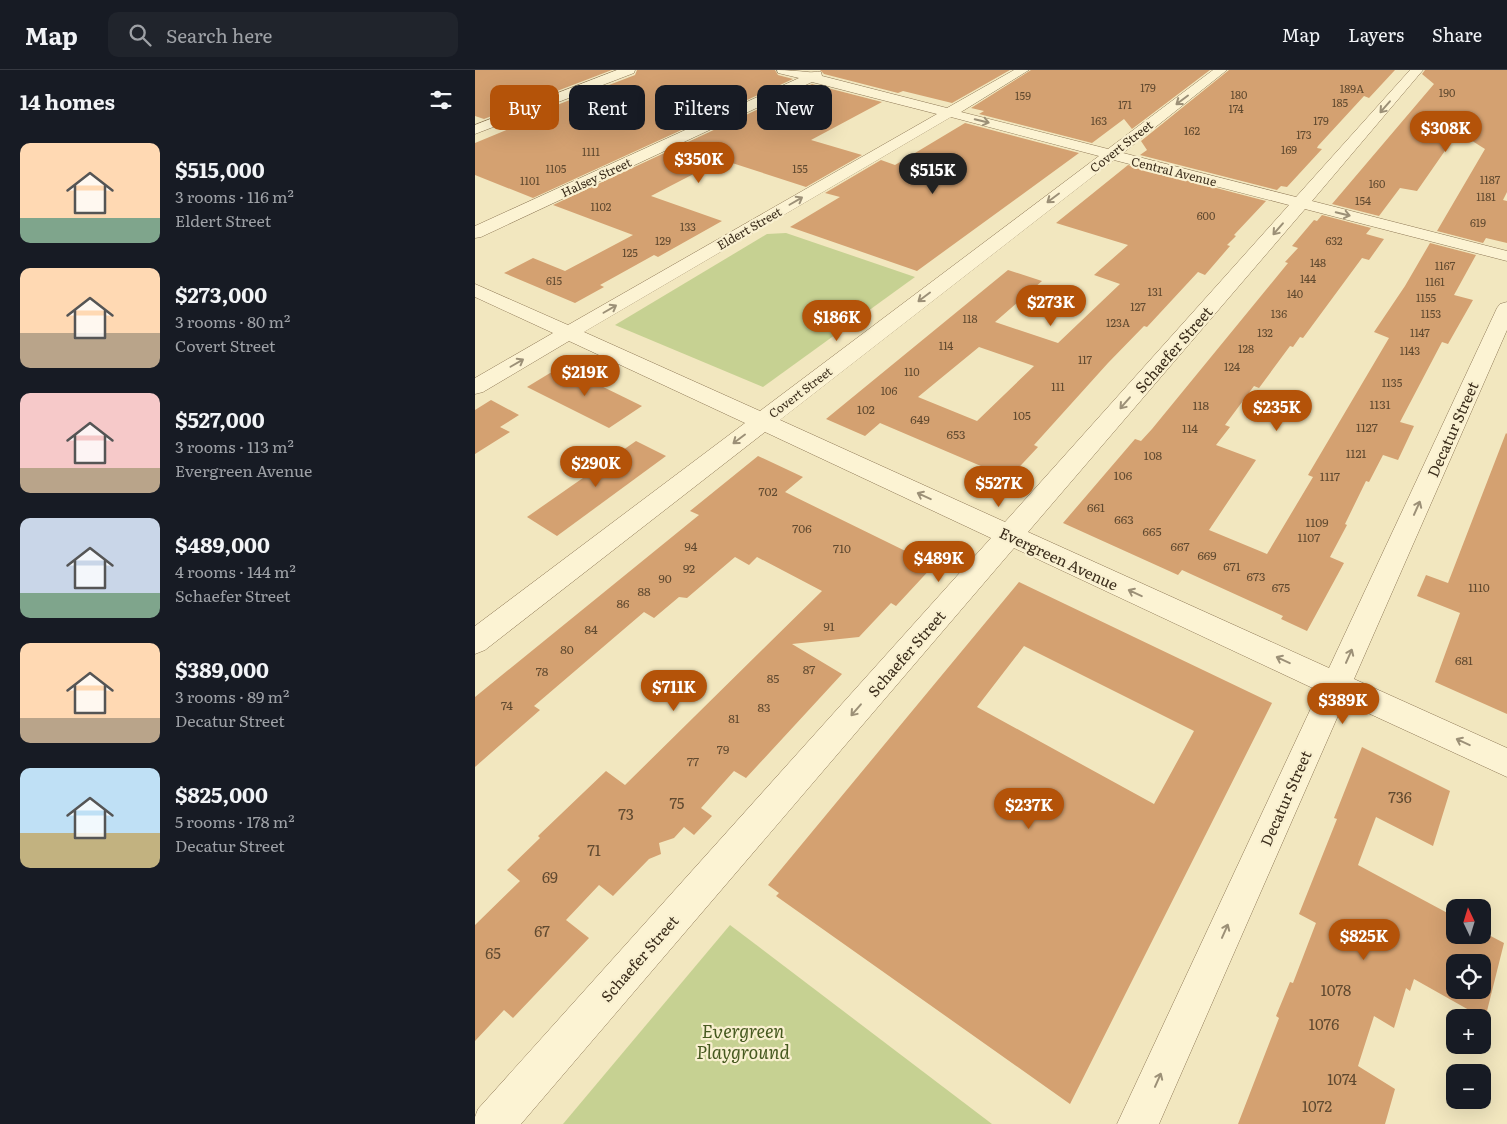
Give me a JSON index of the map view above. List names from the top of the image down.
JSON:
{
  "streets": {
    "street": [
      "Covert Street",
      "Central Avenue",
      "Halsey Street",
      "Eldert Street",
      "Schaefer Street",
      "Decatur Street",
      "Evergreen Avenue"
    ]
  },
  "crossings": [
    ["Covert Street", "Central Avenue"],
    ["Covert Street", "Evergreen Avenue"],
    ["Central Avenue", "Halsey Street"],
    ["Central Avenue", "Eldert Street"],
    ["Central Avenue", "Schaefer Street"],
    ["Eldert Street", "Evergreen Avenue"],
    ["Schaefer Street", "Evergreen Avenue"],
    ["Decatur Street", "Evergreen Avenue"]
  ],
  "one_way": [
    "Covert Street",
    "Central Avenue",
    "Schaefer Street",
    "Decatur Street",
    "Evergreen Avenue"
  ],
  "parks": ["Evergreen Playground"],
  "house_numbers": [
    "179",
    "189A",
    "190",
    "180",
    "159",
    "185",
    "171",
    "174",
    "163",
    "179",
    "162",
    "173",
    "169",
    "1111",
    "1105",
    "155",
    "1187",
    "1101",
    "160",
    "1181",
    "154",
    "1102",
    "600",
    "619",
    "133",
    "129",
    "632",
    "125",
    "148",
    "1167",
    "144",
    "615",
    "1161",
    "131",
    "140",
    "1155",
    "127",
    "136",
    "1153",
    "118",
    "123A",
    "132",
    "1147",
    "114",
    "128",
    "1143",
    "117",
    "124",
    "110",
    "1135",
    "111",
    "106",
    "1131",
    "118",
    "102",
    "105",
    "649",
    "1127",
    "114",
    "653",
    "1121",
    "108",
    "106",
    "1117",
    "702",
    "661",
    "663",
    "1109",
    "706",
    "665",
    "1107",
    "94",
    "667",
    "710",
    "669",
    "671",
    "92",
    "673",
    "90",
    "675",
    "1110",
    "88",
    "86",
    "91",
    "84",
    "80",
    "681",
    "87",
    "78",
    "85",
    "74",
    "83",
    "81",
    "79",
    "77",
    "736",
    "75",
    "73",
    "71",
    "69",
    "67",
    "65",
    "1078",
    "1076",
    "1074",
    "1072"
  ],
  "north": "top",
  "page": {
    "header": "Map",
    "search": "Search here",
    "nav": ["Map", "Layers", "Share"],
    "heading": "14 homes",
    "chip": [
      "Buy",
      "Rent",
      "Filters",
      "New"
    ],
    "price": [
      "$308K",
      "$350K",
      "$515K",
      "$273K",
      "$186K",
      "$219K",
      "$235K",
      "$290K",
      "$527K",
      "$489K",
      "$711K",
      "$389K",
      "$237K",
      "$825K"
    ],
    "list": [
      {
        "name": "$515,000",
        "note": "3 rooms · 116 m² · Eldert Street"
      },
      {
        "name": "$273,000",
        "note": "3 rooms · 80 m² · Covert Street"
      },
      {
        "name": "$527,000",
        "note": "3 rooms · 113 m² · Evergreen Avenue"
      },
      {
        "name": "$489,000",
        "note": "4 rooms · 144 m² · Schaefer Street"
      },
      {
        "name": "$389,000",
        "note": "3 rooms · 89 m² · Decatur Street"
      },
      {
        "name": "$825,000",
        "note": "5 rooms · 178 m² · Decatur Street"
      }
    ],
    "map_buttons": ["+", "−"]
  }
}
